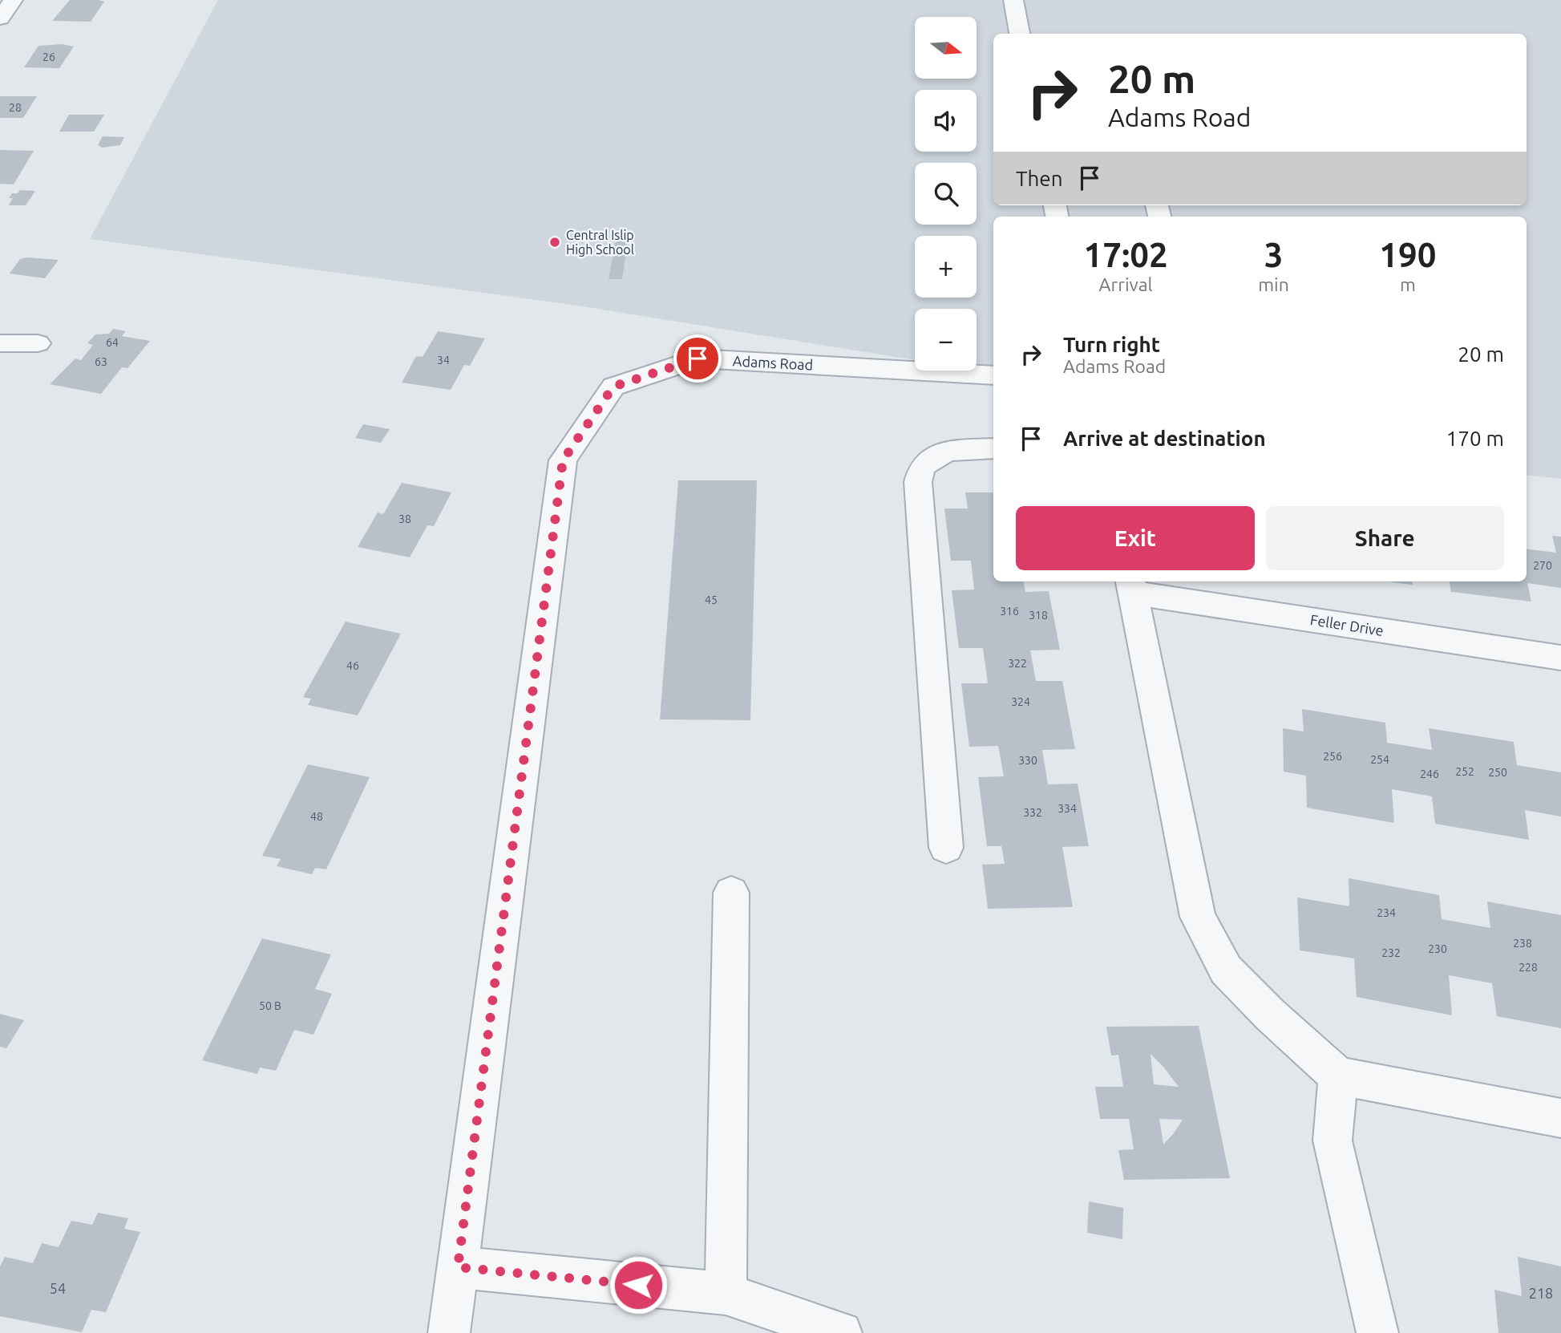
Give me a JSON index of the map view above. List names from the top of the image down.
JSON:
{
  "streets": {
    "street": ["Adams Road", "Feller Drive"]
  },
  "places": ["Central Islip High School"],
  "house_numbers": [
    "26",
    "28",
    "64",
    "34",
    "63",
    "38",
    "270",
    "45",
    "316",
    "318",
    "322",
    "46",
    "324",
    "256",
    "254",
    "330",
    "252",
    "250",
    "246",
    "334",
    "332",
    "48",
    "234",
    "238",
    "230",
    "232",
    "228",
    "50 B",
    "54",
    "218"
  ],
  "north": "right",
  "page": {
    "map_buttons": ["+", "−"],
    "turn": ["20 m", "Adams Road"],
    "then": "Then",
    "eta": [
      "17:02",
      "Arrival",
      "3",
      "min",
      "190",
      "m"
    ],
    "list": [
      {
        "name": "Turn right",
        "note": "Adams Road",
        "value": "20 m"
      },
      {
        "name": "Arrive at destination",
        "value": "170 m"
      }
    ],
    "buttons": ["Exit", "Share"]
  }
}
